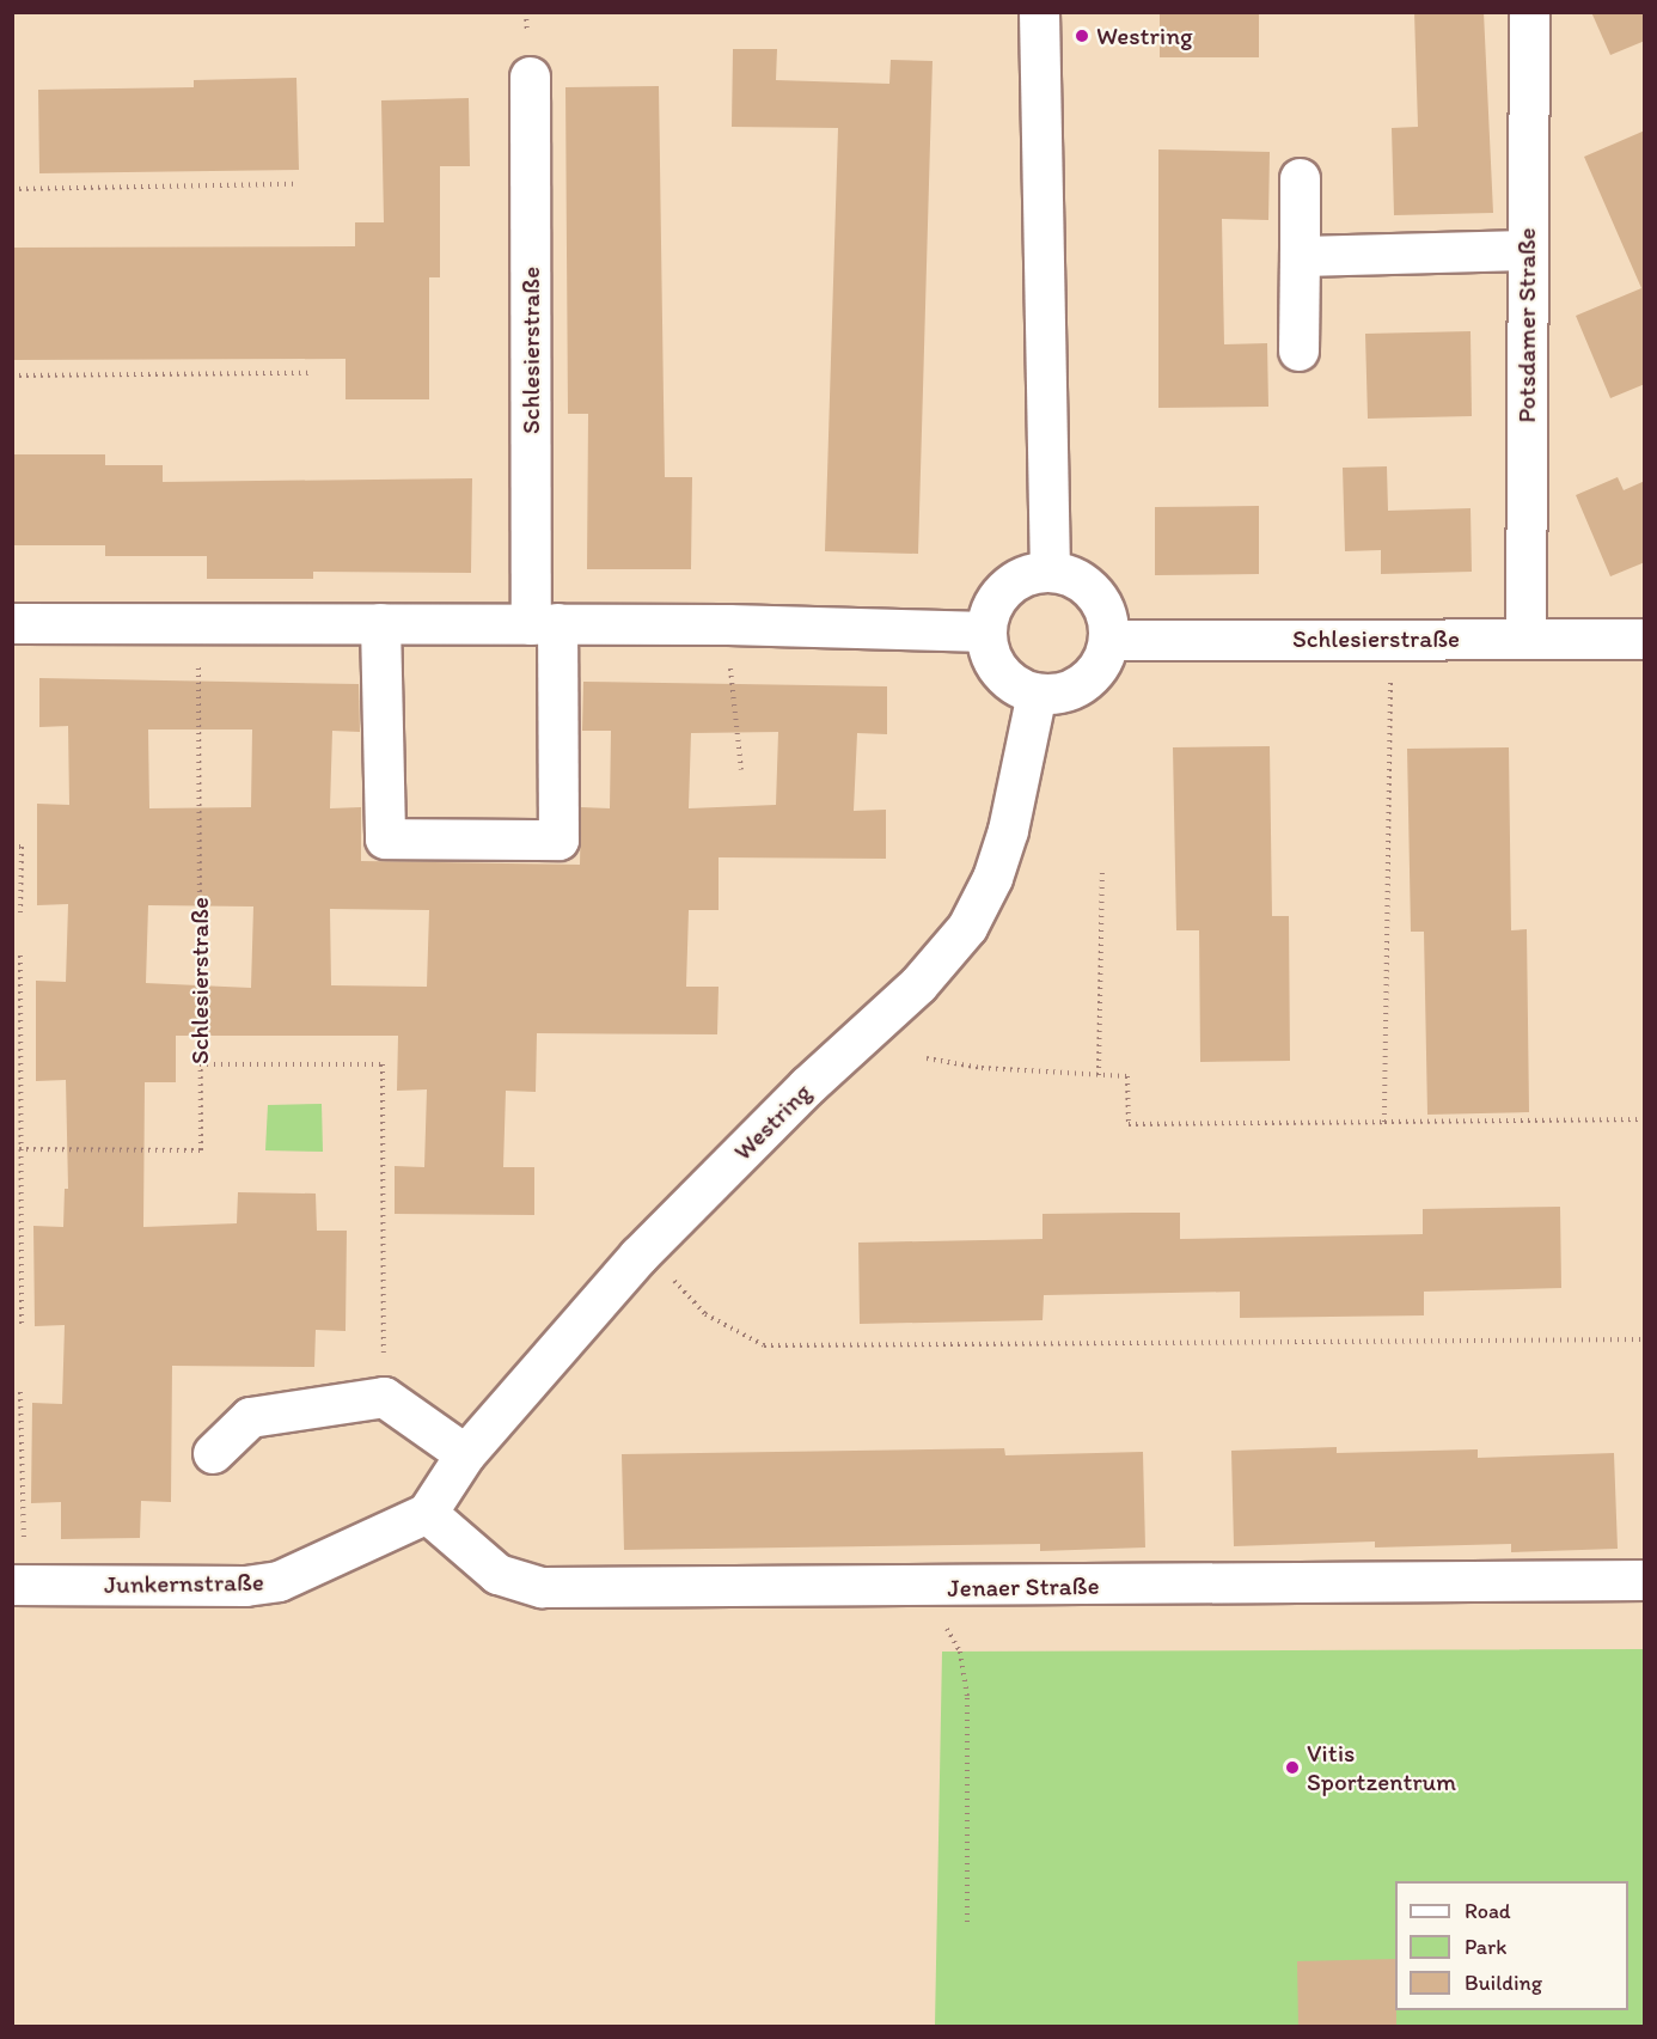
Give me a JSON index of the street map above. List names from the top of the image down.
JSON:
{
  "streets": {
    "street": [
      "Potsdamer Straße",
      "Schlesierstraße",
      "Westring",
      "Junkernstraße",
      "Jenaer Straße"
    ]
  },
  "crossings": [
    ["Potsdamer Straße", "Schlesierstraße"],
    ["Schlesierstraße", "Westring"],
    ["Westring", "Junkernstraße"],
    ["Westring", "Jenaer Straße"],
    ["Junkernstraße", "Jenaer Straße"]
  ],
  "places": ["Westring", "Vitis Sportzentrum"],
  "legend": ["Road", "Park", "Building"]
}
